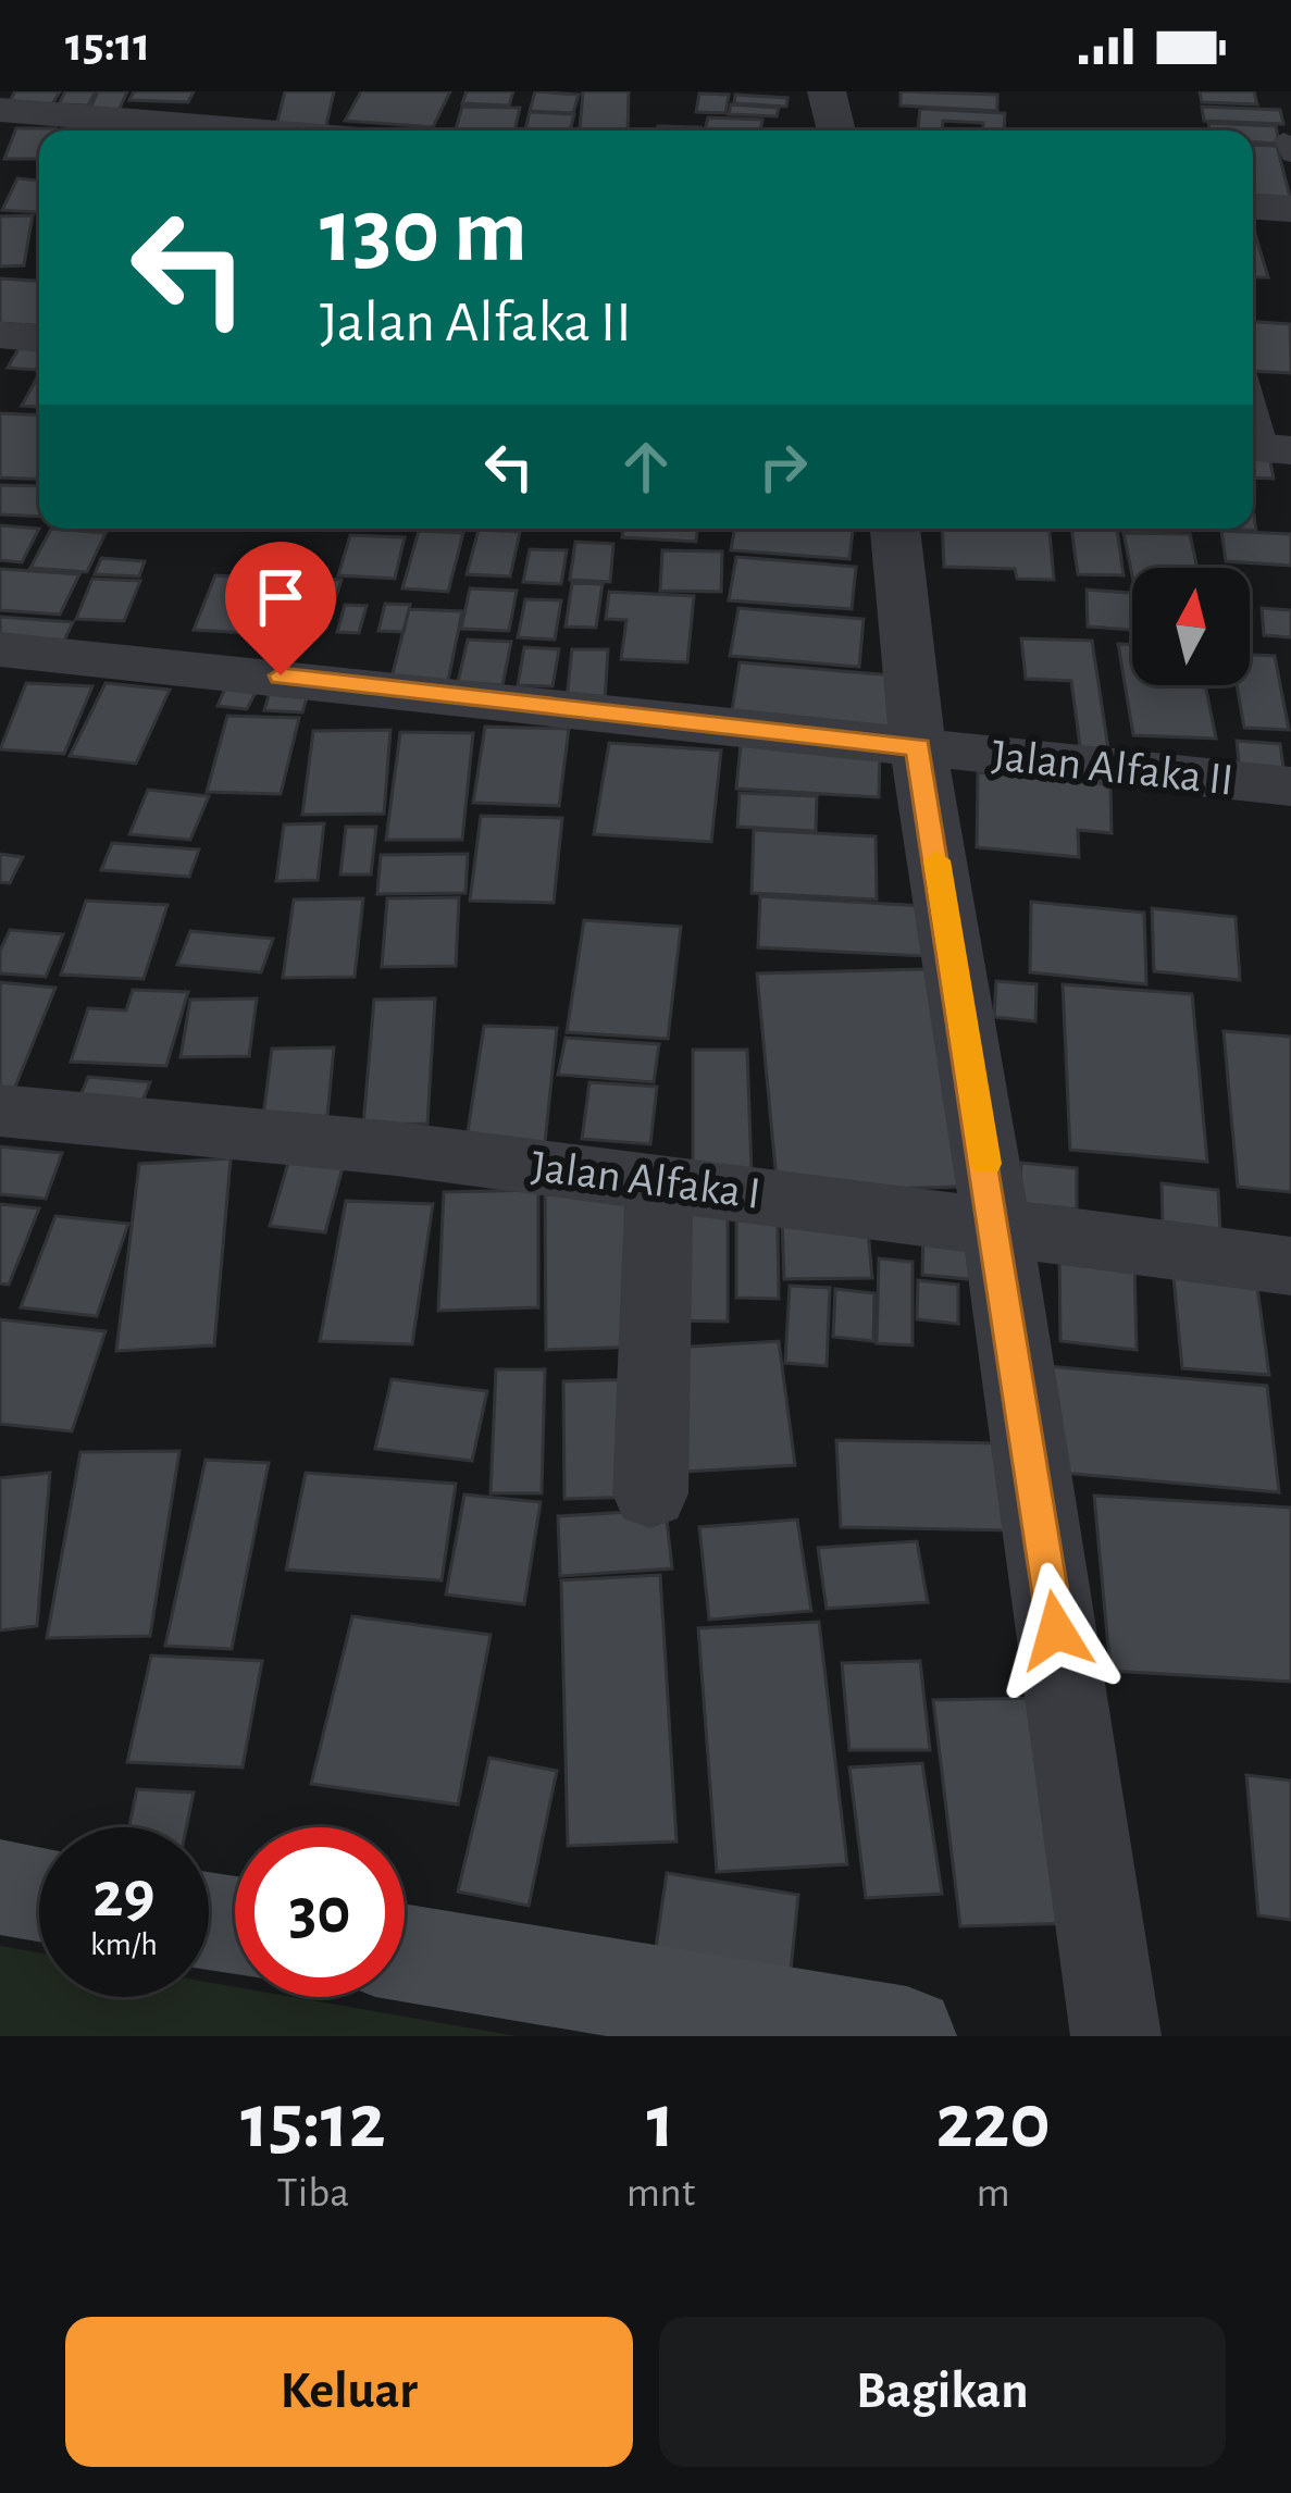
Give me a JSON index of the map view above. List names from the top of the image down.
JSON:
{
  "streets": {
    "street": ["Jalan Alfaka II", "Jalan Alfaka I"]
  },
  "north": "top",
  "page": {
    "status": "15:11",
    "turn": ["130 m", "Jalan Alfaka II"],
    "speed": "29 km/h",
    "limit": "30",
    "eta": [
      "15:12",
      "Tiba",
      "1",
      "mnt",
      "220",
      "m"
    ],
    "buttons": ["Keluar", "Bagikan"]
  }
}
